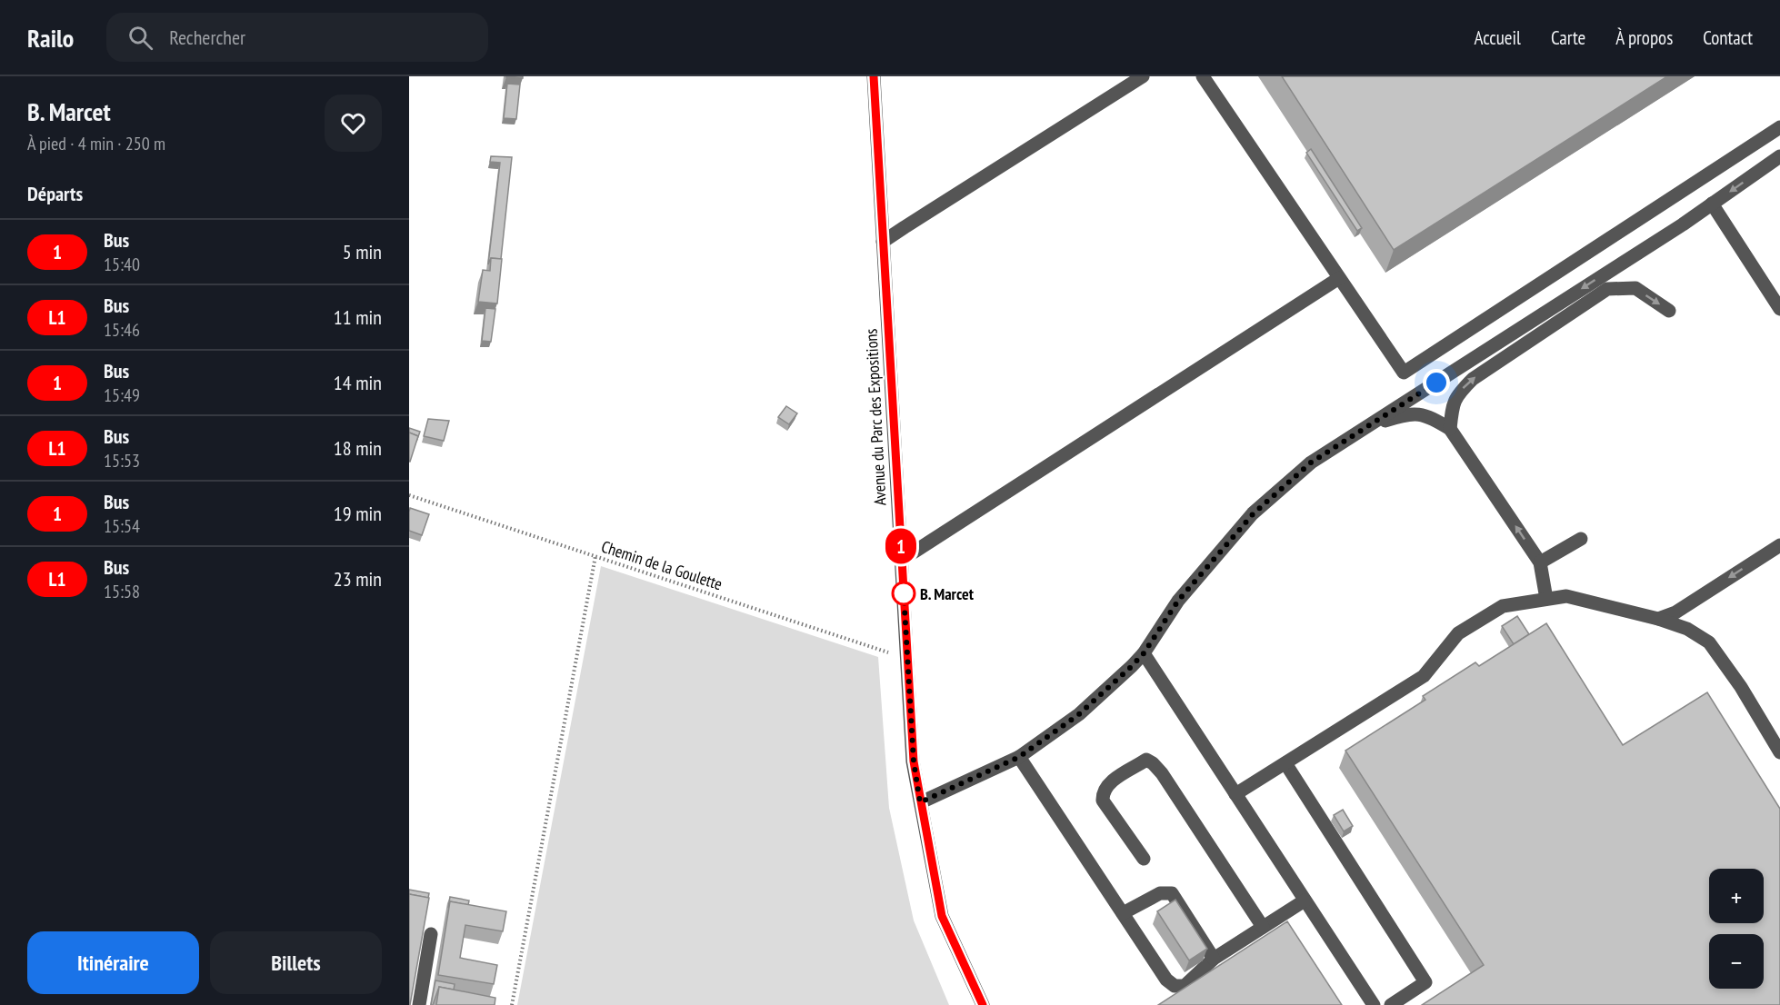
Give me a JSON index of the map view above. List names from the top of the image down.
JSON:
{
  "streets": {
    "street": ["Avenue du Parc des Expositions"],
    "path": ["Chemin de la Goulette"]
  },
  "crossings": [
    ["Avenue du Parc des Expositions", "Chemin de la Goulette"]
  ],
  "places": ["B. Marcet"],
  "lines": ["bus line 1"],
  "page": {
    "header": "Railo",
    "search": "Rechercher",
    "nav": [
      "Accueil",
      "Carte",
      "À propos",
      "Contact"
    ],
    "heading": [
      ["B. Marcet", "À pied · 4 min · 250 m"],
      "Départs"
    ],
    "on_map": "1",
    "list": [
      {
        "mark": "1",
        "name": "Bus",
        "note": "15:40",
        "value": "5 min"
      },
      {
        "mark": "L1",
        "name": "Bus",
        "note": "15:46",
        "value": "11 min"
      },
      {
        "mark": "1",
        "name": "Bus",
        "note": "15:49",
        "value": "14 min"
      },
      {
        "mark": "L1",
        "name": "Bus",
        "note": "15:53",
        "value": "18 min"
      },
      {
        "mark": "1",
        "name": "Bus",
        "note": "15:54",
        "value": "19 min"
      },
      {
        "mark": "L1",
        "name": "Bus",
        "note": "15:58",
        "value": "23 min"
      }
    ],
    "map_buttons": ["+", "−"],
    "buttons": ["Itinéraire", "Billets"]
  }
}
